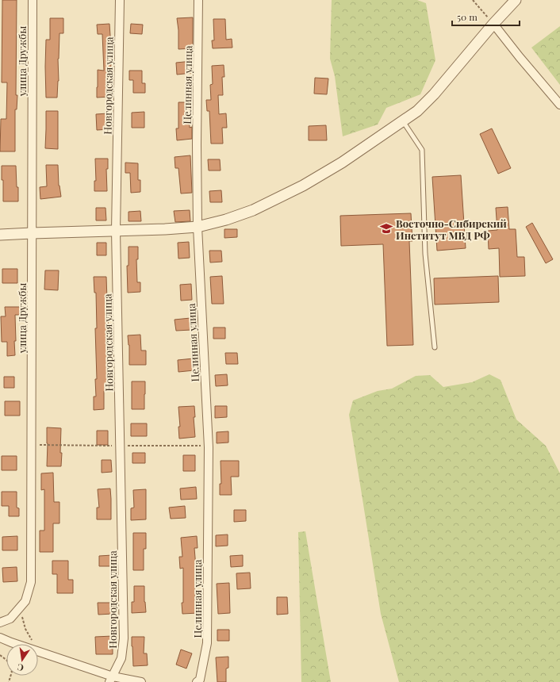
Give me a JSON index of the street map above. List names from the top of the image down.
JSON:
{
  "streets": {
    "street": ["улица Дружбы", "Целинная улица", "Новгородская улица"]
  },
  "places": {
    "school or university": ["Восточно-Сибирский Институт МВД РФ"]
  },
  "scale_bar": "50 m",
  "north": "bottom"
}
